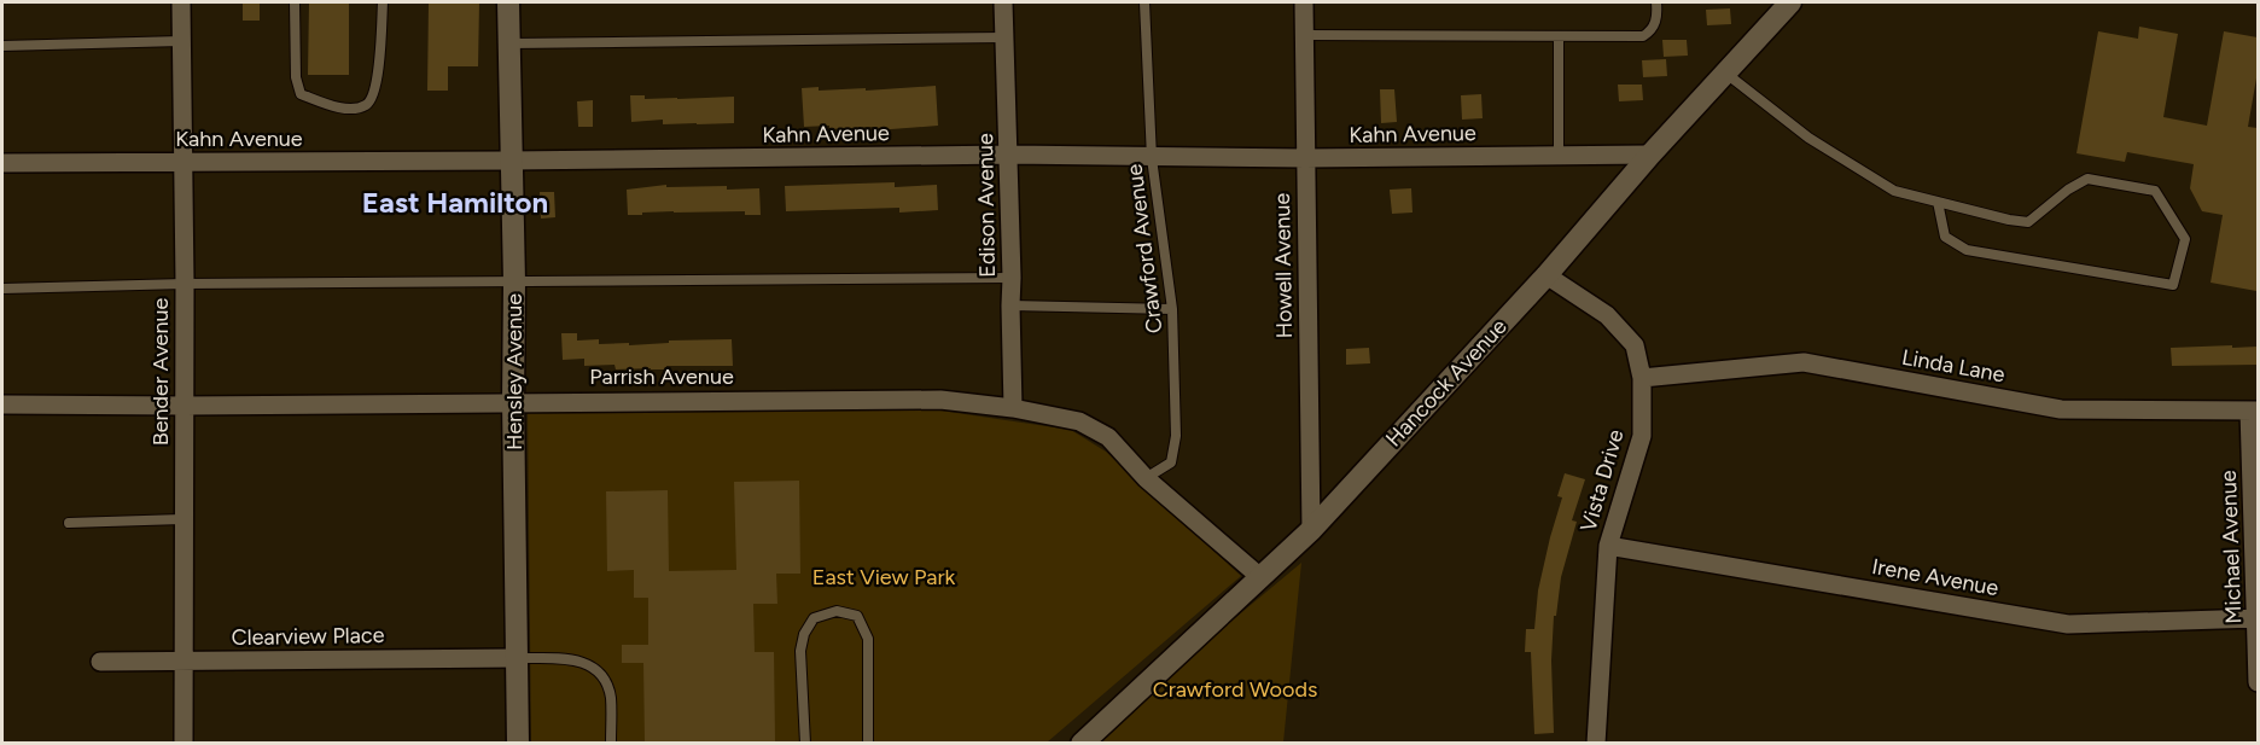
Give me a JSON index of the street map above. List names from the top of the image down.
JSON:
{
  "streets": {
    "street": [
      "Kahn Avenue",
      "Edison Avenue",
      "Howell Avenue",
      "Linda Lane",
      "Bender Avenue",
      "Hensley Avenue",
      "Parrish Avenue",
      "Hancock Avenue",
      "Vista Drive",
      "Michael Avenue",
      "Irene Avenue",
      "Clearview Place"
    ],
    "lane": ["Crawford Avenue"]
  },
  "crossings": [
    ["Kahn Avenue", "Edison Avenue"],
    ["Kahn Avenue", "Crawford Avenue"],
    ["Kahn Avenue", "Howell Avenue"],
    ["Kahn Avenue", "Bender Avenue"],
    ["Kahn Avenue", "Hensley Avenue"],
    ["Kahn Avenue", "Hancock Avenue"],
    ["Edison Avenue", "Parrish Avenue"],
    ["Crawford Avenue", "Parrish Avenue"],
    ["Howell Avenue", "Hancock Avenue"],
    ["Linda Lane", "Vista Drive"],
    ["Linda Lane", "Michael Avenue"],
    ["Bender Avenue", "Parrish Avenue"],
    ["Bender Avenue", "Clearview Place"],
    ["Hensley Avenue", "Parrish Avenue"],
    ["Hensley Avenue", "Clearview Place"],
    ["Parrish Avenue", "Hancock Avenue"],
    ["Hancock Avenue", "Vista Drive"],
    ["Vista Drive", "Irene Avenue"],
    ["Michael Avenue", "Irene Avenue"]
  ],
  "districts": ["East Hamilton"],
  "parks": ["East View Park", "Crawford Woods"]
}
